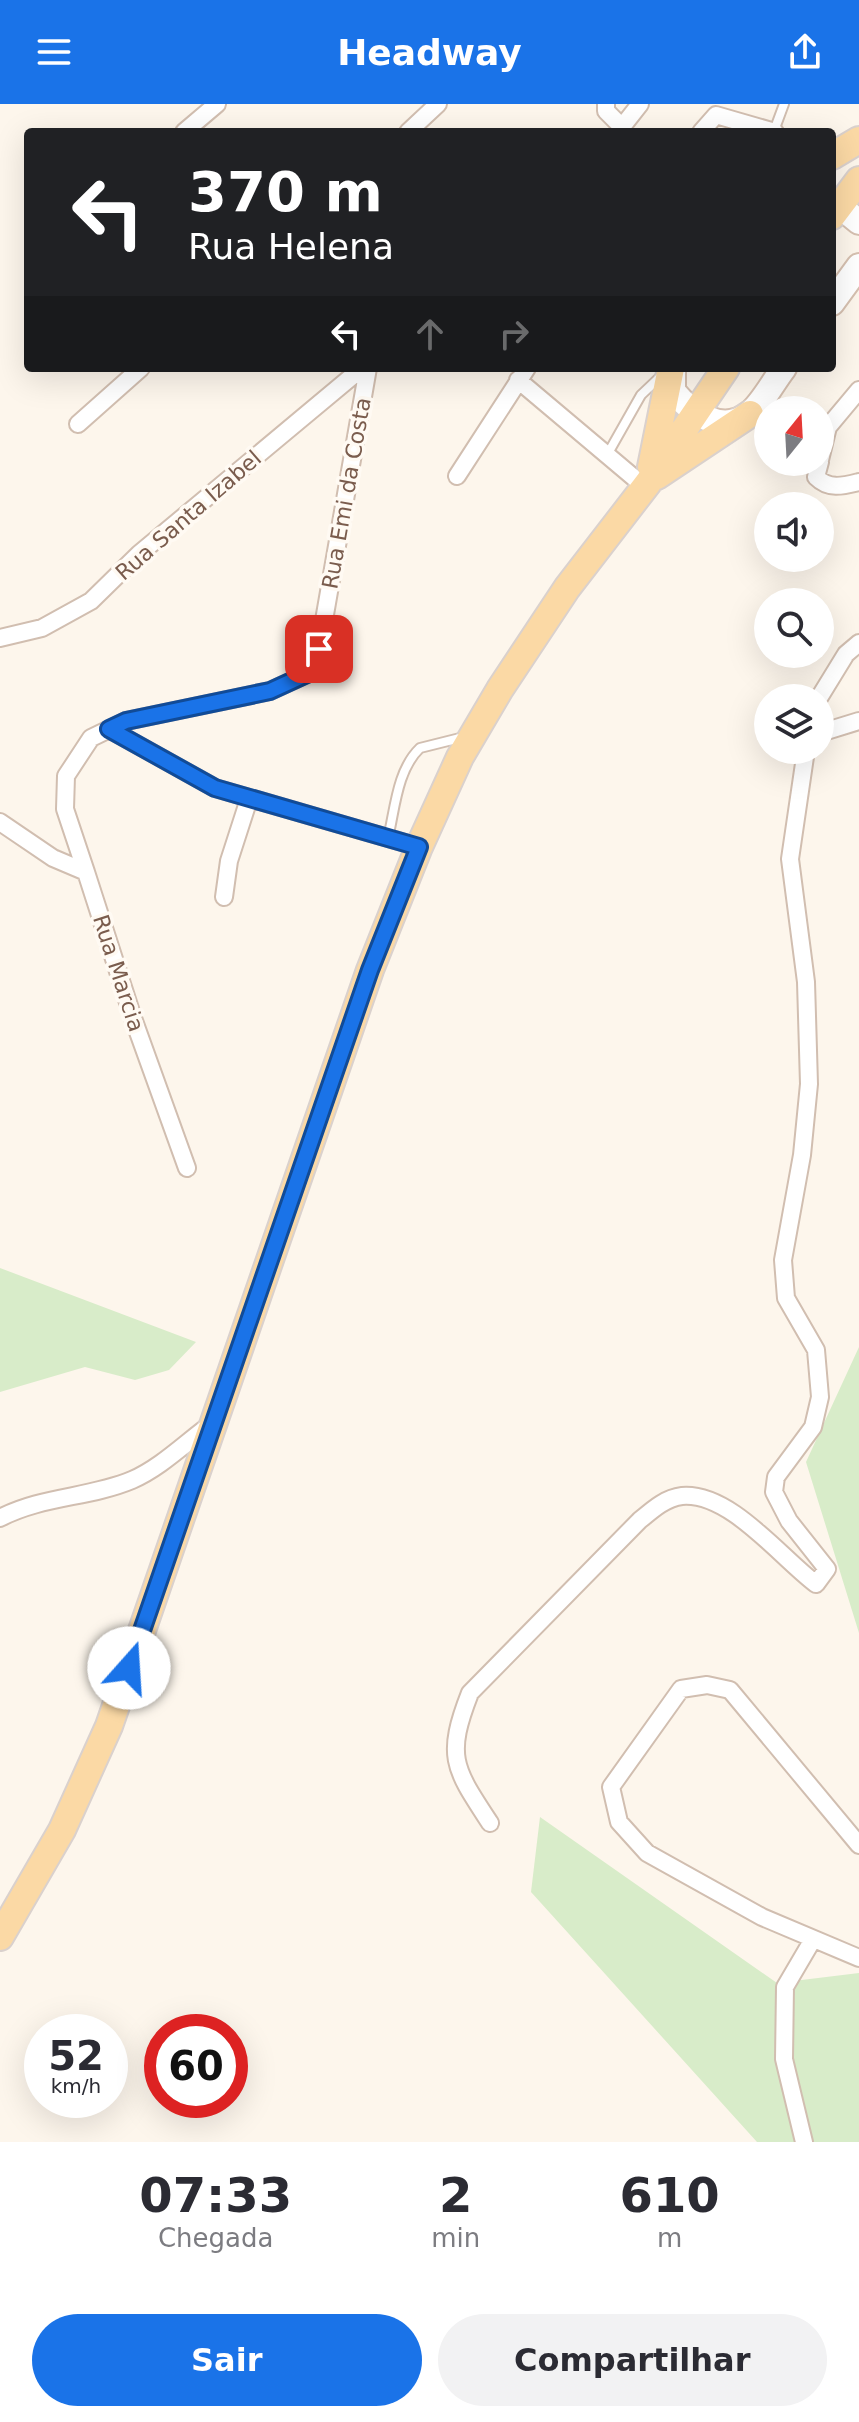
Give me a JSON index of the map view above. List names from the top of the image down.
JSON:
{
  "streets": {
    "street": ["Rua Emi da Costa", "Rua Santa Izabel", "Rua Marcia"]
  },
  "crossings": [
    ["Rua Emi da Costa", "Rua Marcia"]
  ],
  "north": "top",
  "page": {
    "header": "Headway",
    "turn": ["370 m", "Rua Helena"],
    "speed": "52 km/h",
    "limit": "60",
    "eta": [
      "07:33",
      "Chegada",
      "2",
      "min",
      "610",
      "m"
    ],
    "buttons": ["Sair", "Compartilhar"]
  }
}
